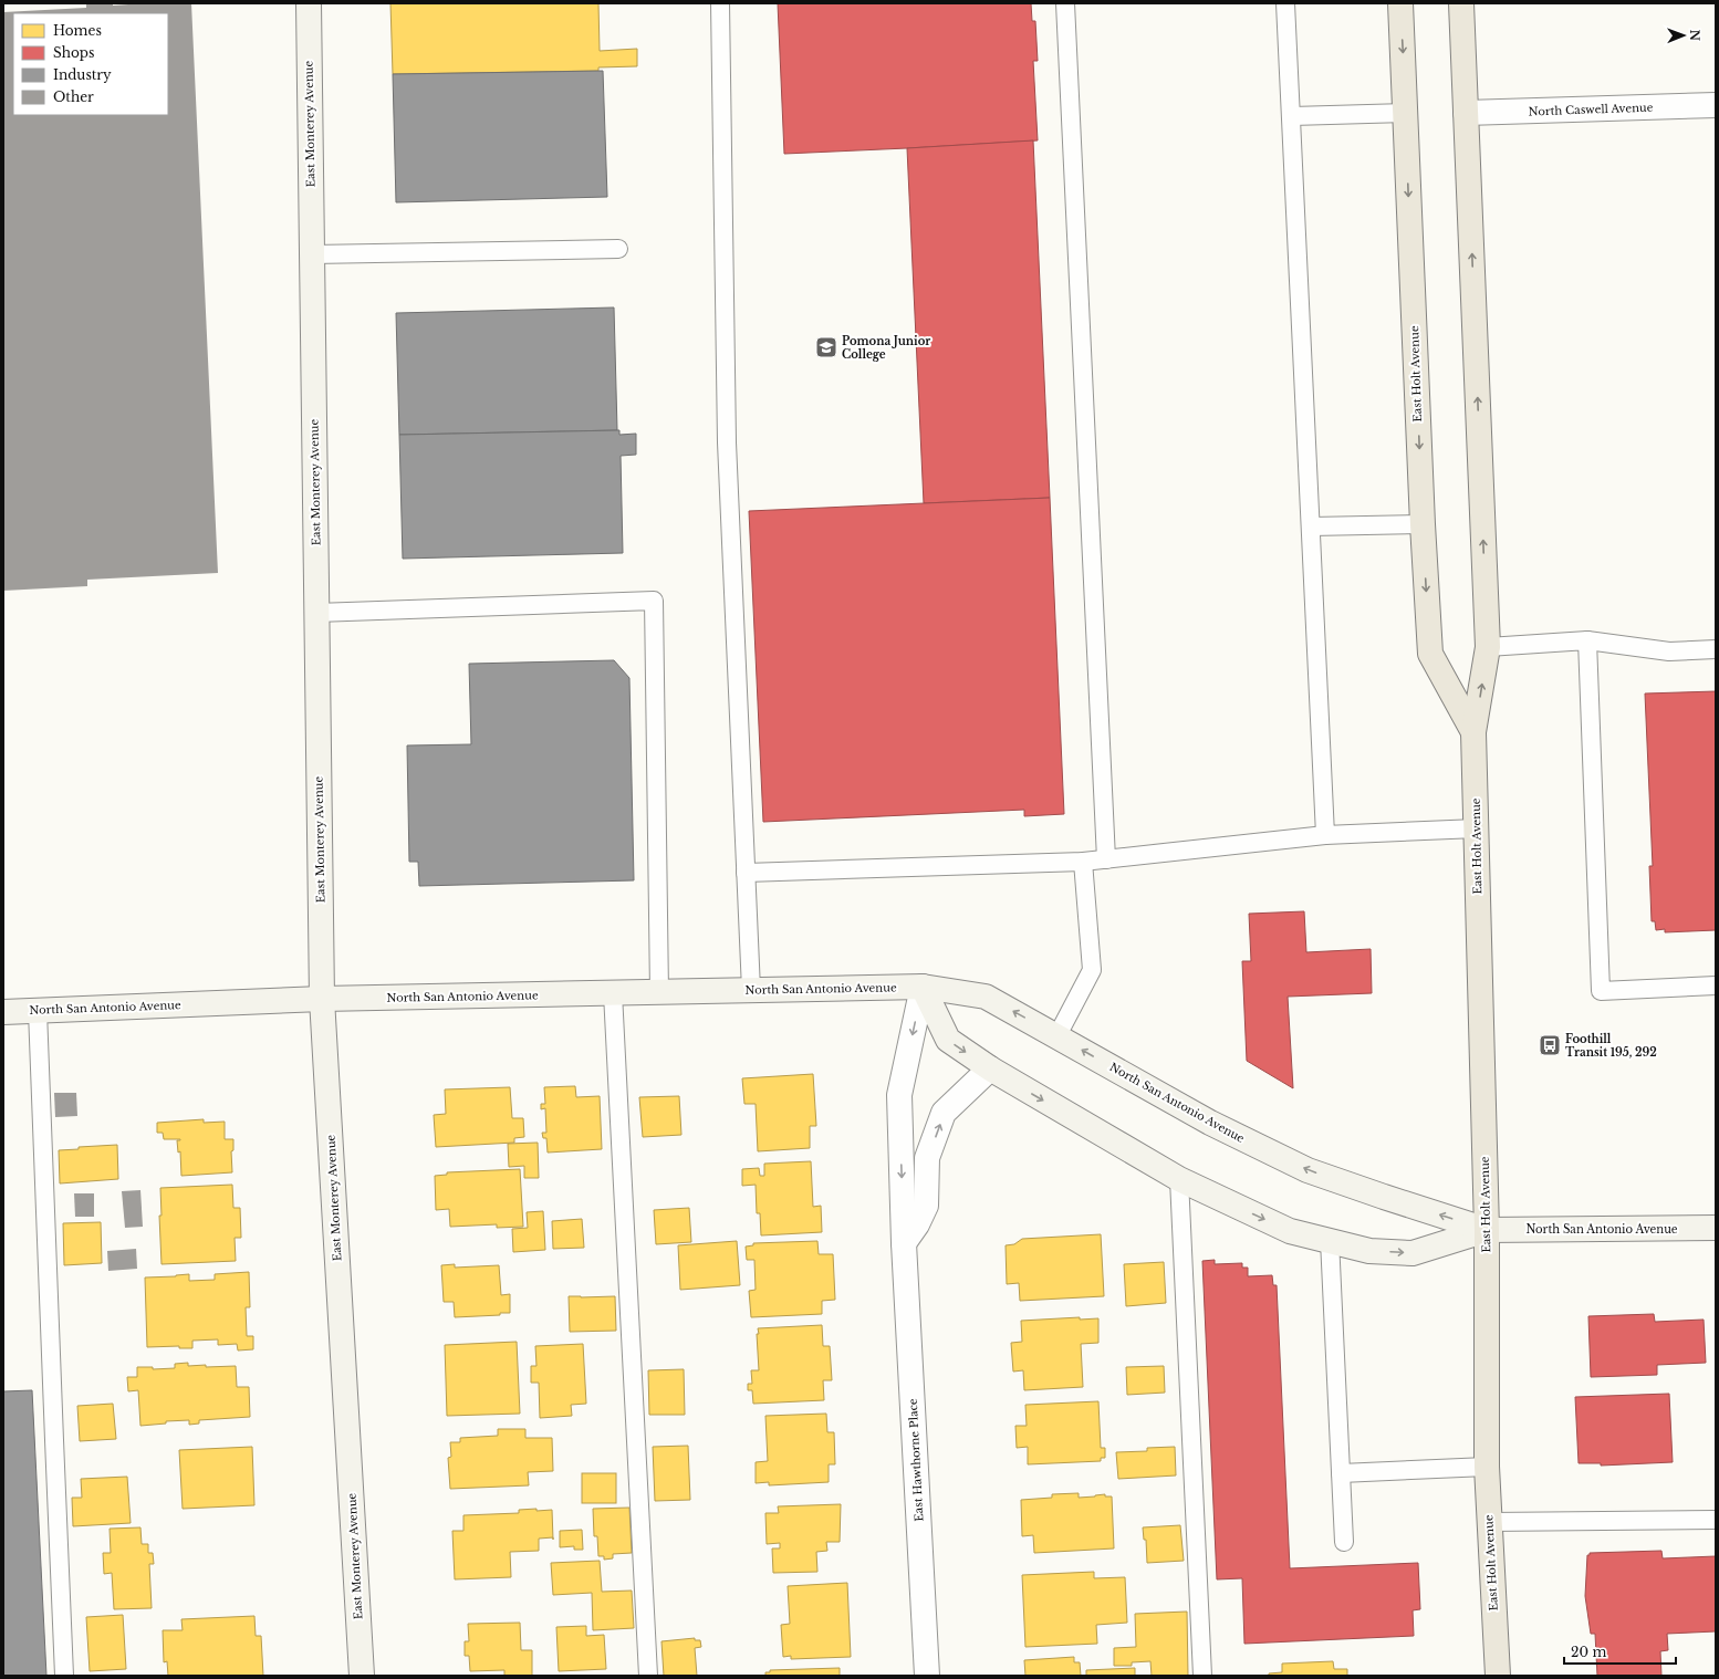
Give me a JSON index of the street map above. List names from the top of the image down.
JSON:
{
  "streets": {
    "main road": ["East Monterey Avenue", "East Holt Avenue", "North San Antonio Avenue"],
    "street": ["North Caswell Avenue", "East Hawthorne Place"]
  },
  "crossings": [
    ["North Caswell Avenue", "East Holt Avenue"],
    ["East Monterey Avenue", "North San Antonio Avenue"],
    ["East Holt Avenue", "North San Antonio Avenue"],
    ["North San Antonio Avenue", "East Hawthorne Place"]
  ],
  "one_way": ["East Hawthorne Place"],
  "places": {
    "school or university": ["Pomona Junior College"],
    "bus stop": ["Foothill Transit 195, 292"]
  },
  "legend": [
    "Homes",
    "Shops",
    "Industry",
    "Other"
  ],
  "scale_bar": "20 m",
  "north": "right"
}
